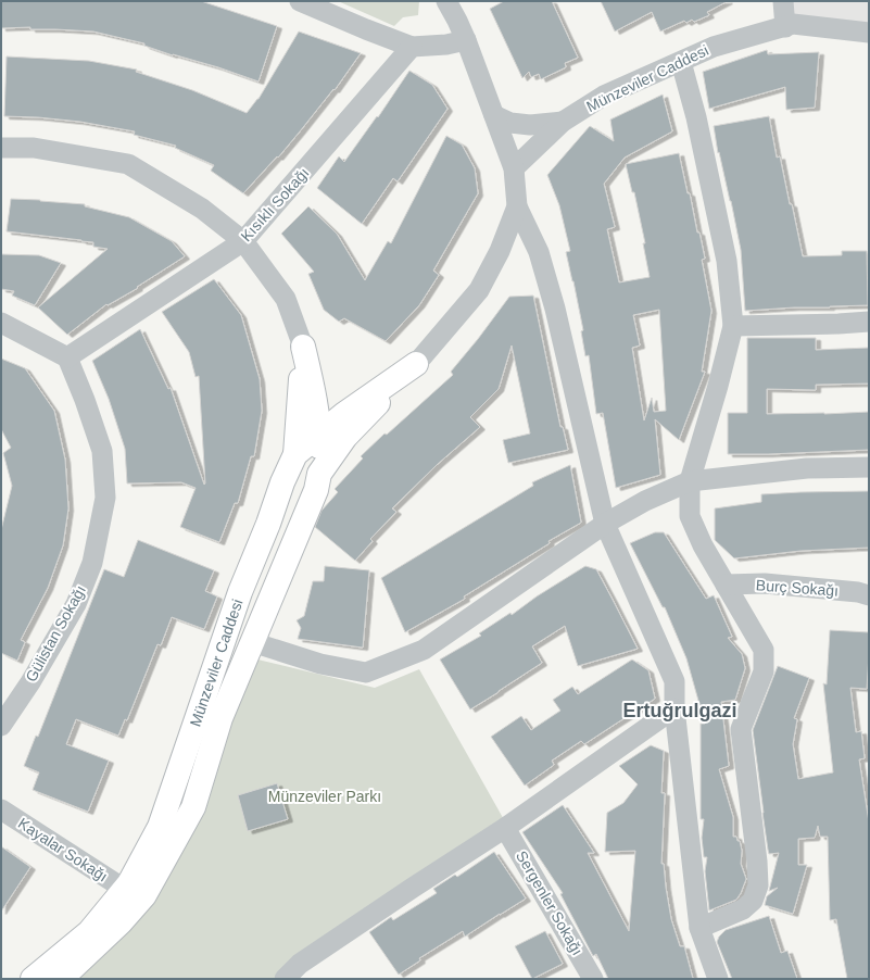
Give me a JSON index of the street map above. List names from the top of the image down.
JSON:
{
  "streets": {
    "main road": ["Münzeviler Caddesi"],
    "street": [
      "Kısıklı Sokağı",
      "Burç Sokağı",
      "Gülistan Sokağı",
      "Kayalar Sokağı",
      "Sergenler Sokağı"
    ]
  },
  "crossings": [
    ["Münzeviler Caddesi", "Kayalar Sokağı"],
    ["Kısıklı Sokağı", "Gülistan Sokağı"]
  ],
  "districts": ["Ertuğrulgazi"],
  "parks": ["Münzeviler Parkı"]
}
